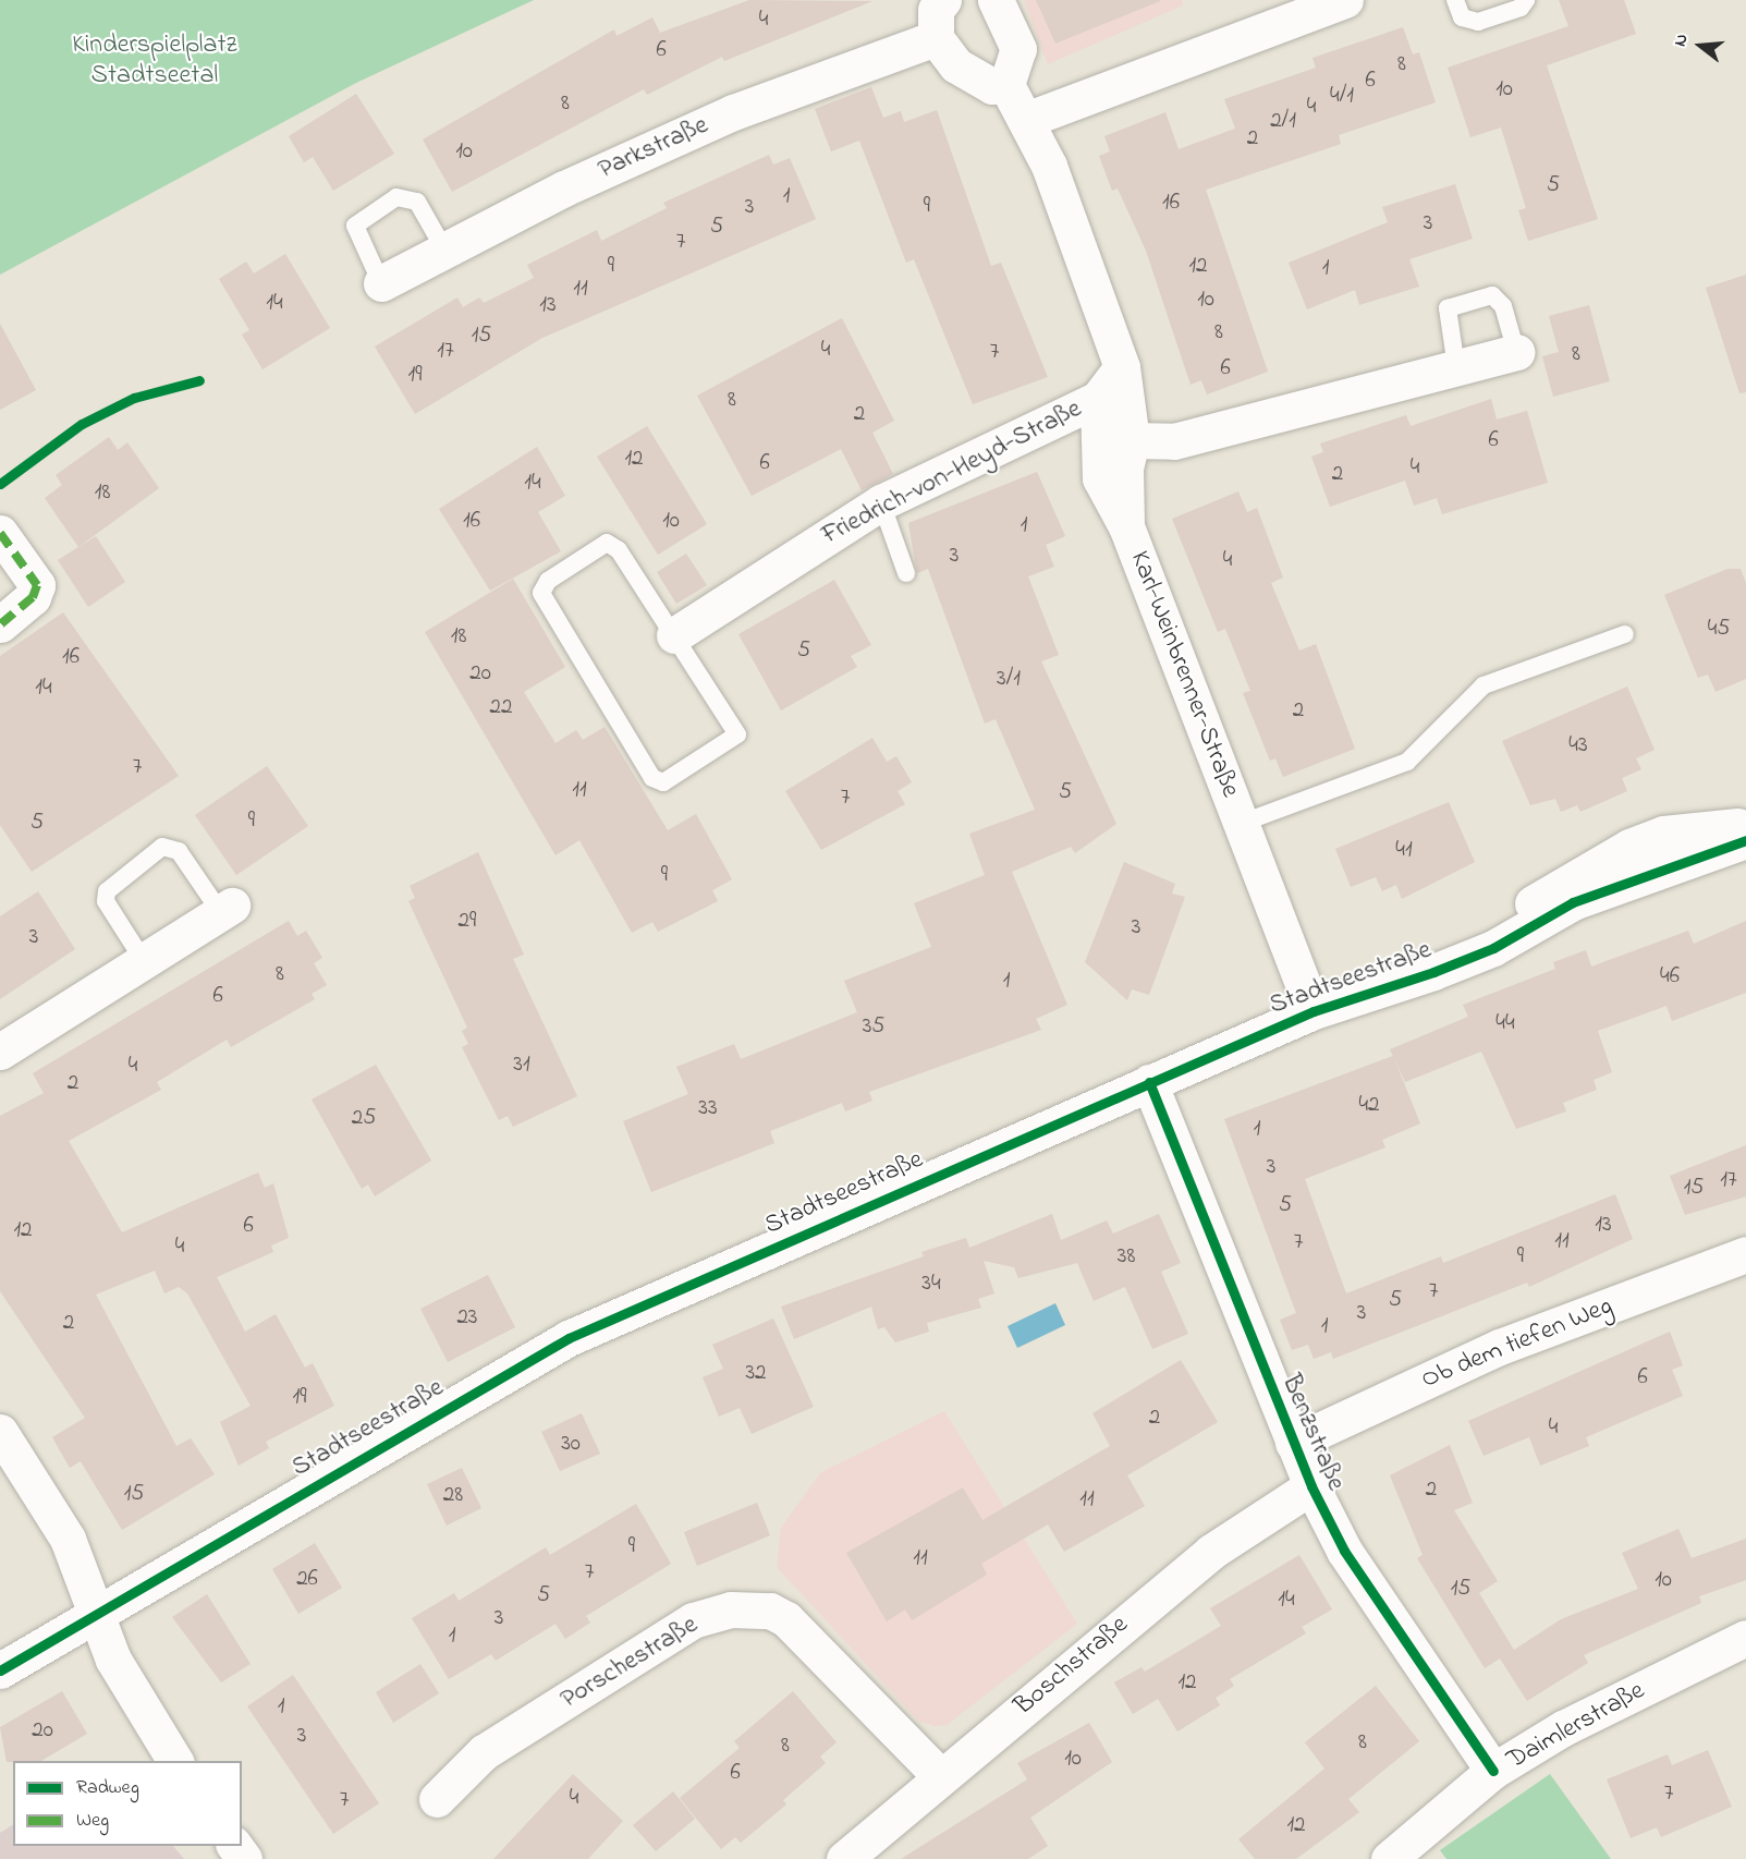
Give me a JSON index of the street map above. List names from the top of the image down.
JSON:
{
  "streets": {
    "street": [
      "Parkstraße",
      "Friedrich-von-Heyd-Straße",
      "Karl-Weinbrenner-Straße",
      "Stadtseestraße",
      "Ob dem tiefen Weg",
      "Benzstraße",
      "Porschestraße",
      "Boschstraße",
      "Daimlerstraße"
    ]
  },
  "crossings": [
    ["Friedrich-von-Heyd-Straße", "Karl-Weinbrenner-Straße"],
    ["Karl-Weinbrenner-Straße", "Stadtseestraße"],
    ["Stadtseestraße", "Benzstraße"],
    ["Ob dem tiefen Weg", "Benzstraße"],
    ["Benzstraße", "Boschstraße"],
    ["Benzstraße", "Daimlerstraße"],
    ["Porschestraße", "Boschstraße"]
  ],
  "parks": ["Kinderspielplatz Stadtseetal"],
  "house_numbers": [
    "4",
    "6",
    "8",
    "6",
    "10",
    "4/1",
    "8",
    "4",
    "2/1",
    "2",
    "10",
    "5",
    "1",
    "16",
    "9",
    "3",
    "3",
    "5",
    "7",
    "9",
    "12",
    "1",
    "11",
    "10",
    "14",
    "13",
    "8",
    "15",
    "4",
    "17",
    "7",
    "8",
    "6",
    "19",
    "8",
    "2",
    "6",
    "12",
    "6",
    "4",
    "2",
    "14",
    "18",
    "16",
    "10",
    "1",
    "3",
    "4",
    "45",
    "18",
    "5",
    "16",
    "20",
    "3/1",
    "14",
    "22",
    "2",
    "43",
    "7",
    "11",
    "5",
    "7",
    "9",
    "5",
    "41",
    "9",
    "29",
    "3",
    "3",
    "8",
    "46",
    "1",
    "6",
    "44",
    "35",
    "31",
    "4",
    "2",
    "42",
    "33",
    "25",
    "1",
    "3",
    "17",
    "15",
    "5",
    "13",
    "6",
    "12",
    "11",
    "7",
    "4",
    "38",
    "9",
    "34",
    "7",
    "5",
    "3",
    "23",
    "2",
    "1",
    "32",
    "6",
    "19",
    "2",
    "4",
    "30",
    "2",
    "15",
    "28",
    "11",
    "9",
    "11",
    "7",
    "26",
    "10",
    "15",
    "5",
    "14",
    "3",
    "1",
    "12",
    "1",
    "20",
    "3",
    "8",
    "8",
    "10",
    "6",
    "7",
    "4",
    "7",
    "12"
  ],
  "legend": ["Radweg", "Weg"],
  "north": "left"
}
